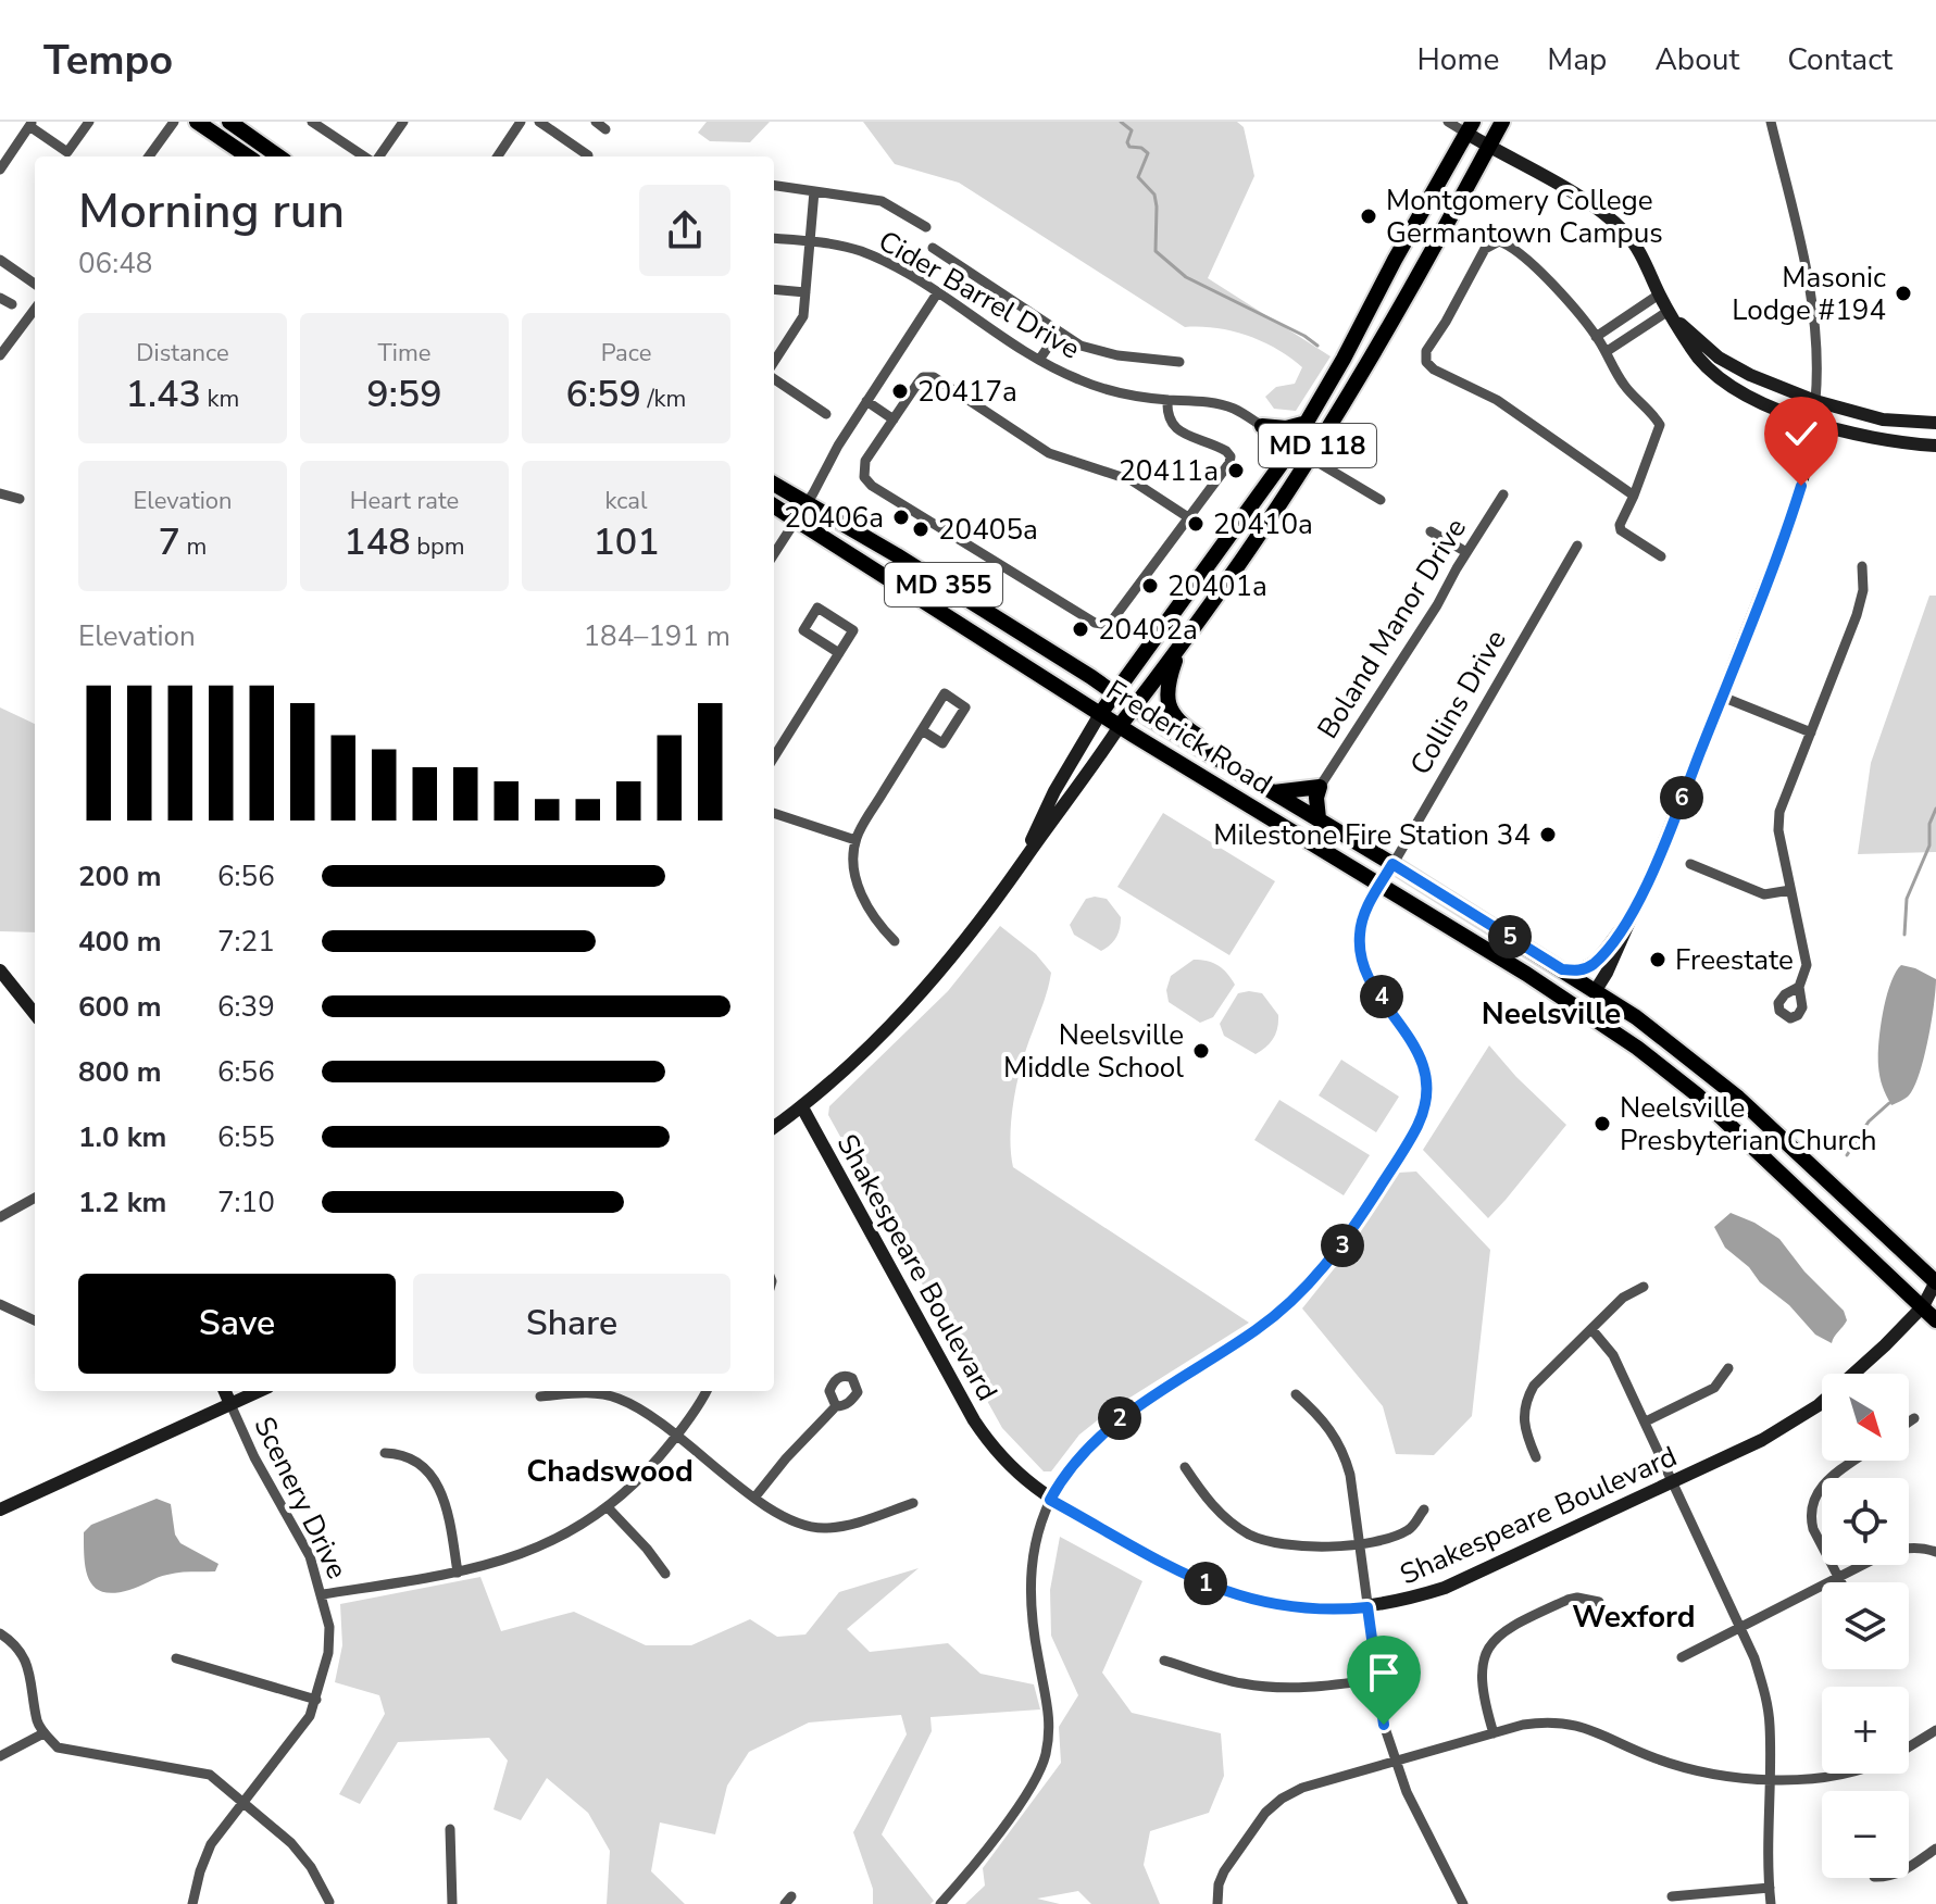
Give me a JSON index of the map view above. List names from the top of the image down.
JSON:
{
  "streets": {
    "main road": ["MD 118", "MD 355", "Frederick Road"],
    "street": [
      "Cider Barrel Drive",
      "Boland Manor Drive",
      "Collins Drive",
      "Shakespeare Boulevard",
      "Scenery Drive"
    ]
  },
  "crossings": [
    ["MD 118", "Frederick Road"],
    ["Collins Drive", "Frederick Road"],
    ["Collins Drive", "Shakespeare Boulevard"],
    ["Frederick Road", "Shakespeare Boulevard"]
  ],
  "districts": ["Neelsville", "Chadswood", "Wexford"],
  "places": [
    "Montgomery College Germantown Campus",
    "Masonic Lodge #194",
    "20417a",
    "20411a",
    "20406a",
    "20410a",
    "20405a",
    "20401a",
    "20402a",
    "Milestone Fire Station 34",
    "Freestate",
    "Neelsville Middle School",
    "Neelsville Presbyterian Church"
  ],
  "north": "bottom right",
  "page": {
    "header": "Tempo",
    "nav": [
      "Home",
      "Map",
      "About",
      "Contact"
    ],
    "heading": ["Morning run", "06:48"],
    "stats": [
      ["Distance", "1.43 km"],
      ["Time", "9:59"],
      ["Pace", "6:59 /km"],
      ["Elevation", "7 m"],
      ["Heart rate", "148 bpm"],
      ["kcal", "101"]
    ],
    "chart": ["Elevation", "184–191 m"],
    "pins": [
      "6",
      "5",
      "4",
      "3",
      "2",
      "1"
    ],
    "list": [
      {
        "name": "200 m",
        "note": "6:56"
      },
      {
        "name": "400 m",
        "note": "7:21"
      },
      {
        "name": "600 m",
        "note": "6:39"
      },
      {
        "name": "800 m",
        "note": "6:56"
      },
      {
        "name": "1.0 km",
        "note": "6:55"
      },
      {
        "name": "1.2 km",
        "note": "7:10"
      }
    ],
    "buttons": ["Save", "Share"],
    "map_buttons": ["+", "−"]
  }
}
